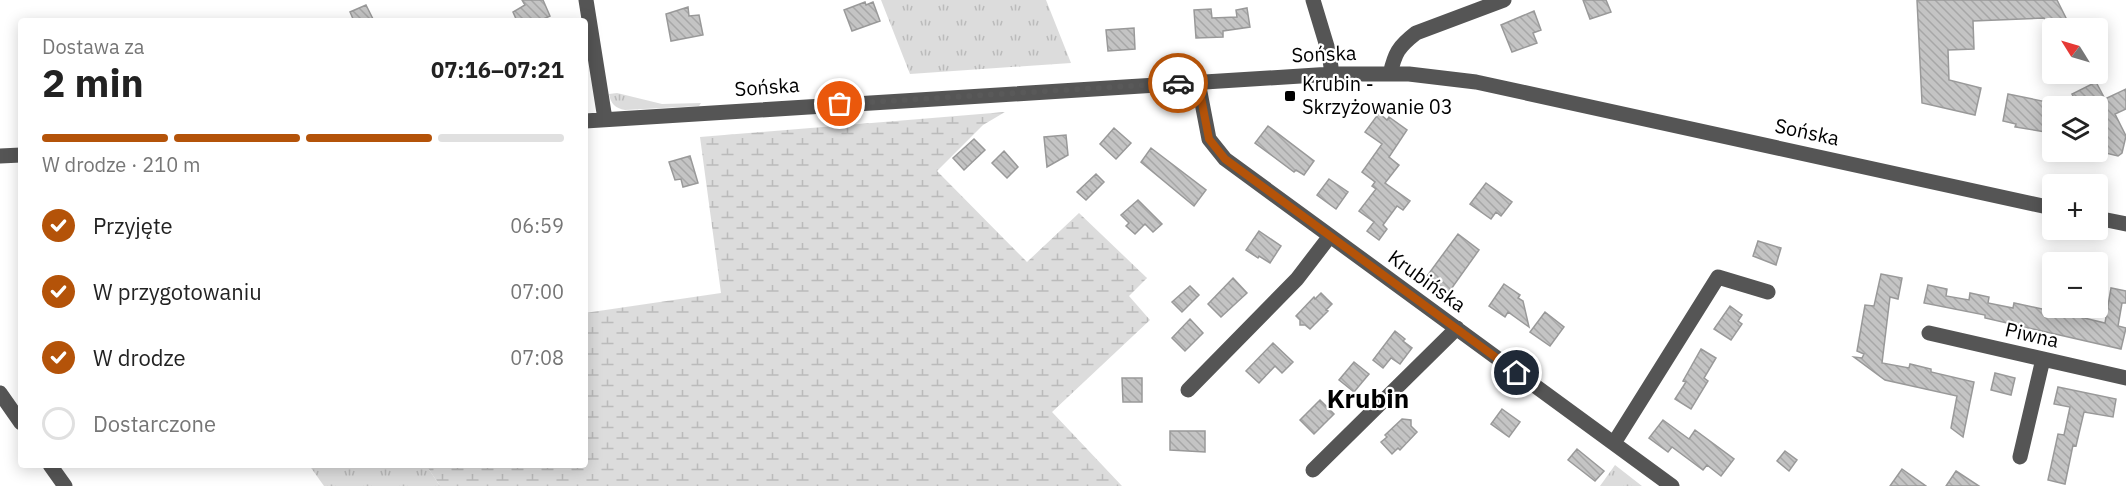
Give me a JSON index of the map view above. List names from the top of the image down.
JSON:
{
  "streets": {
    "street": ["Sońska", "Krubińska", "Piwna"]
  },
  "crossings": [
    ["Sońska", "Krubińska"]
  ],
  "districts": ["Krubin"],
  "places": {
    "transit": ["Krubin - Skrzyżowanie 03"]
  },
  "north": "top left",
  "page": {
    "map_buttons": ["+", "−"],
    "heading": ["2 min", "Dostawa za", "07:16–07:21"],
    "bar": "W drodze · 210 m",
    "list": [
      ["Przyjęte", "06:59"],
      ["W przygotowaniu", "07:00"],
      ["W drodze", "07:08"],
      "Dostarczone"
    ]
  }
}
